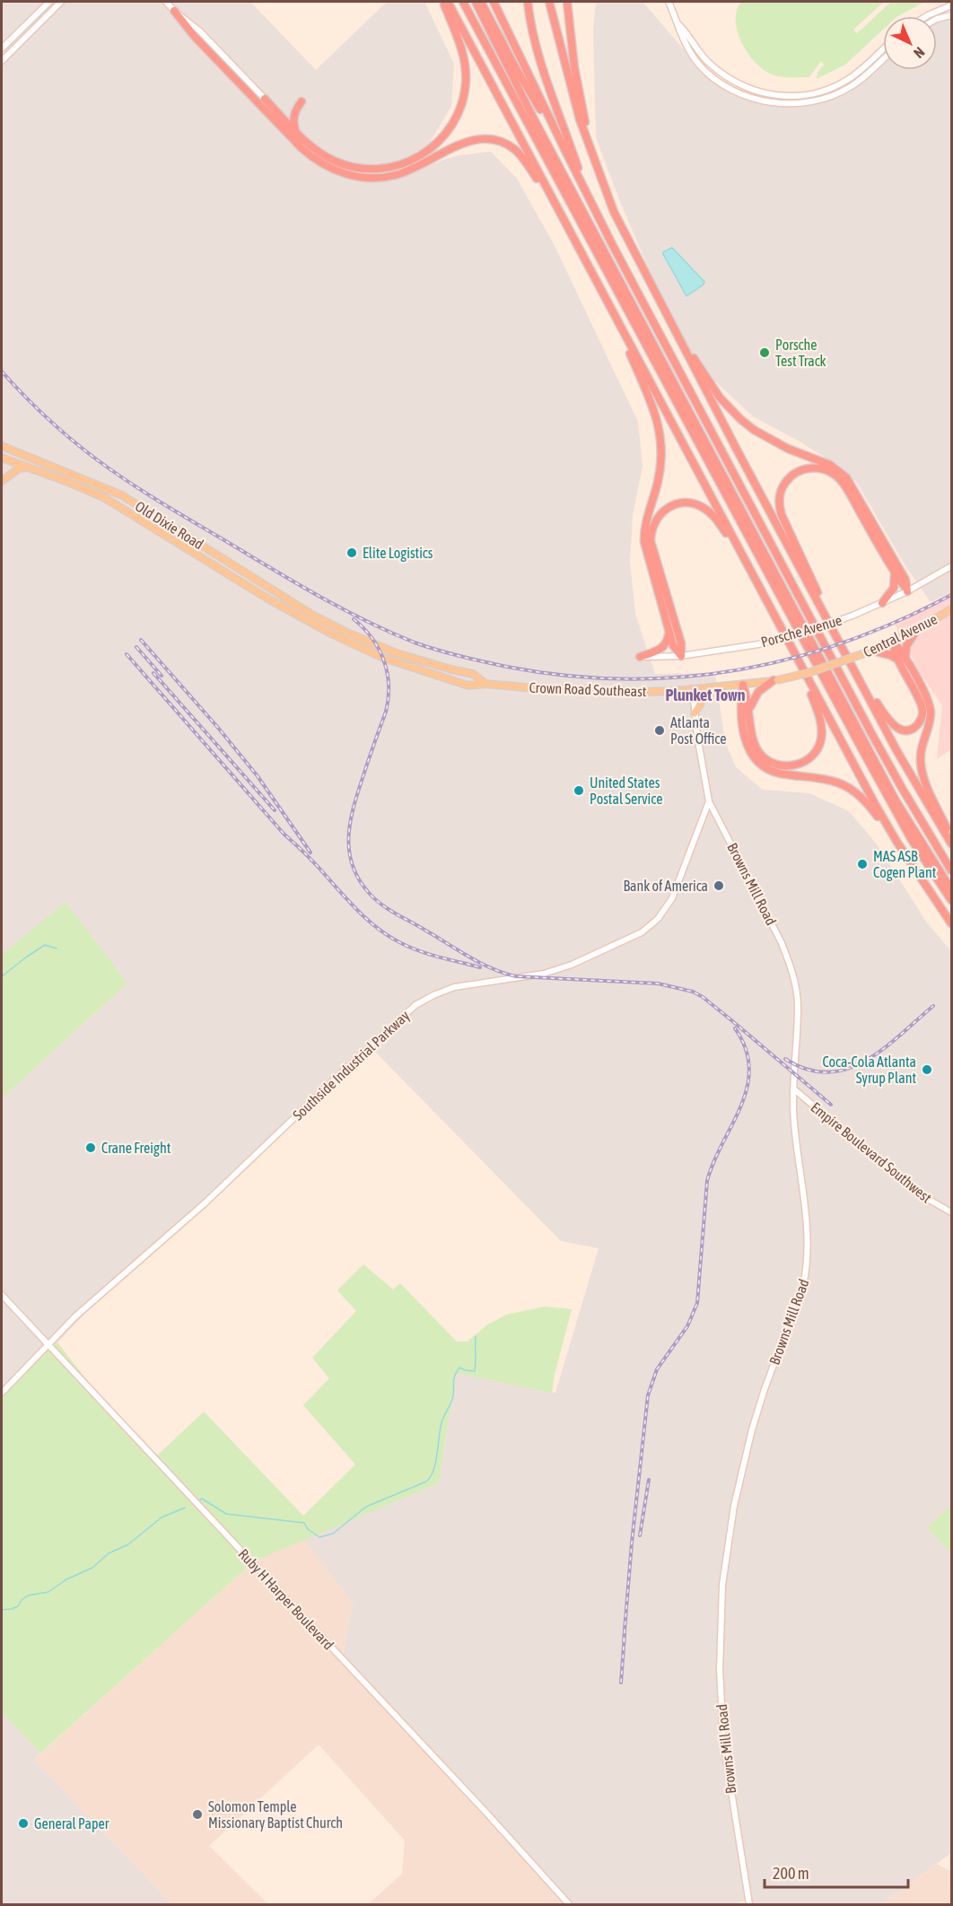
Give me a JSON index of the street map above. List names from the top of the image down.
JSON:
{
  "streets": {
    "main road": ["Old Dixie Road", "Central Avenue", "Crown Road Southeast"],
    "street": [
      "Porsche Avenue",
      "Browns Mill Road",
      "Southside Industrial Parkway",
      "Empire Boulevard Southwest",
      "Ruby H Harper Boulevard"
    ]
  },
  "crossings": [
    ["Old Dixie Road", "Crown Road Southeast"],
    ["Central Avenue", "Crown Road Southeast"],
    ["Crown Road Southeast", "Browns Mill Road"],
    ["Browns Mill Road", "Southside Industrial Parkway"],
    ["Browns Mill Road", "Empire Boulevard Southwest"],
    ["Southside Industrial Parkway", "Ruby H Harper Boulevard"]
  ],
  "districts": ["Plunket Town"],
  "places": [
    "Porsche Test Track",
    "Elite Logistics",
    "Atlanta Post Office",
    "United States Postal Service",
    "MAS ASB Cogen Plant",
    "Bank of America",
    "Coca-Cola Atlanta Syrup Plant",
    "Crane Freight",
    "Solomon Temple Missionary Baptist Church",
    "General Paper"
  ],
  "scale_bar": "200 m",
  "north": "bottom right"
}
